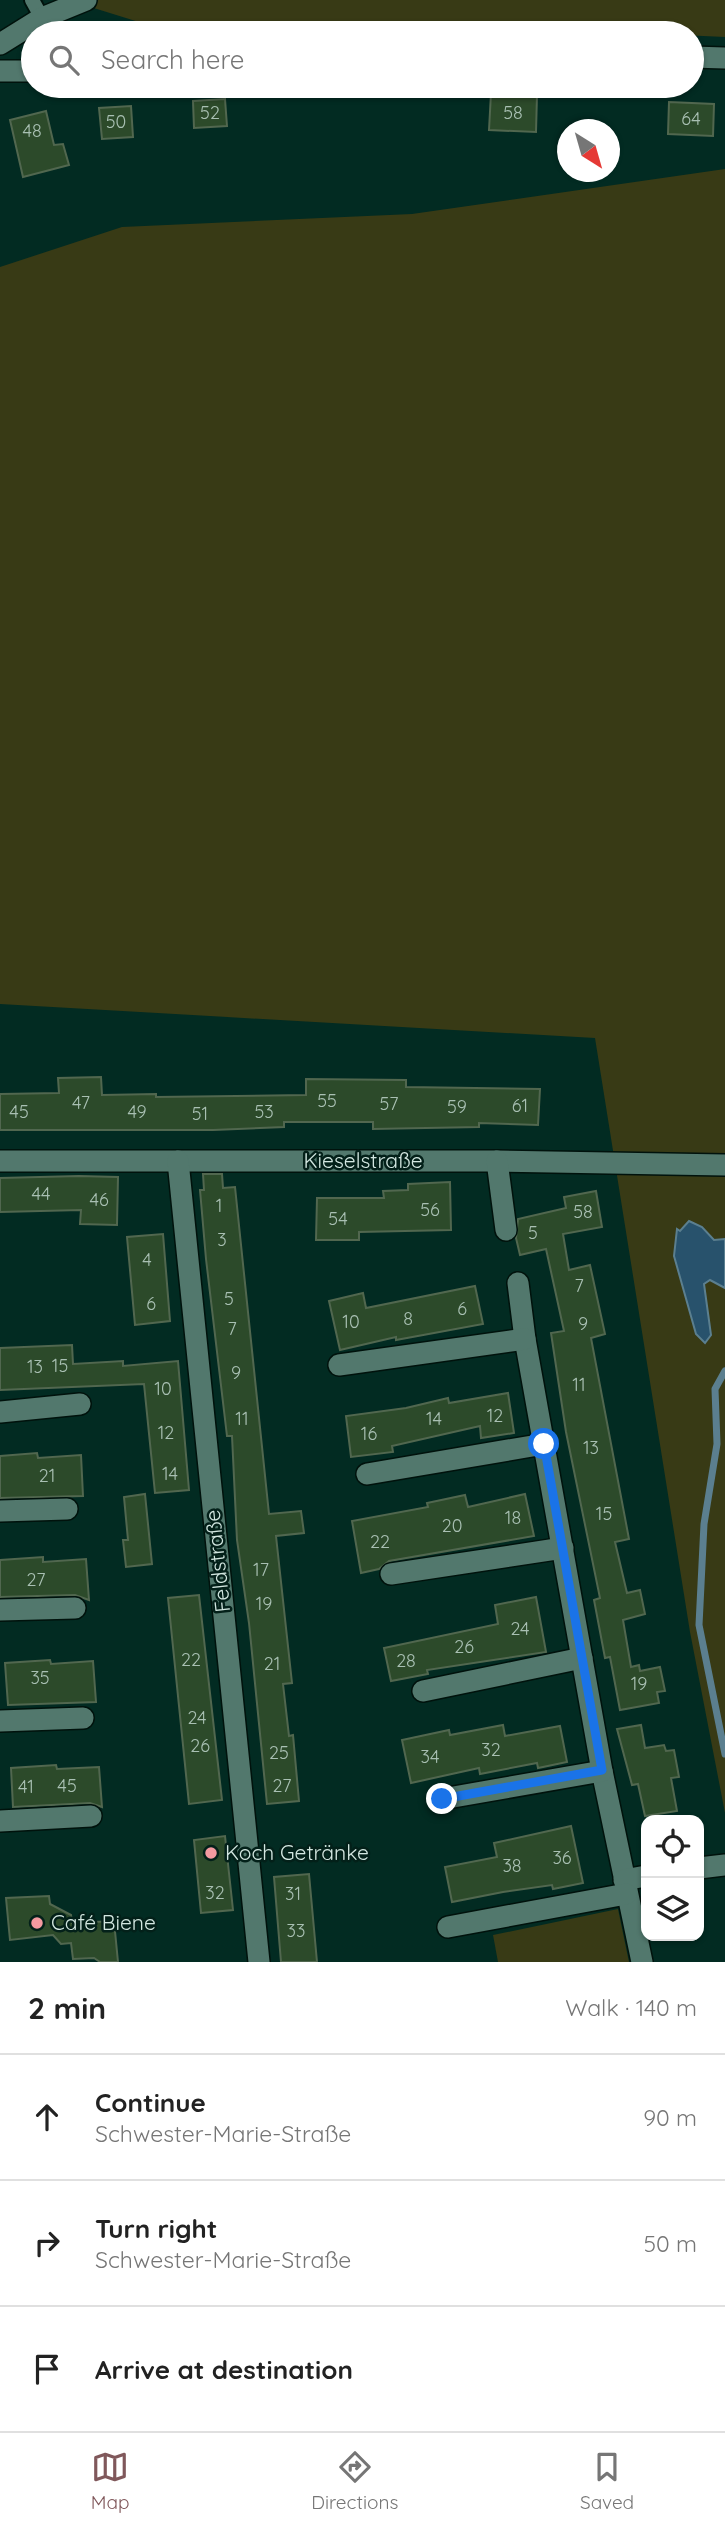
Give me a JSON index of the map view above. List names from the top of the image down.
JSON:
{
  "streets": {
    "street": ["Kieselstraße", "Feldstraße"]
  },
  "crossings": [
    ["Kieselstraße", "Feldstraße"]
  ],
  "places": ["Koch Getränke", "Café Biene"],
  "house_numbers": [
    "52",
    "58",
    "64",
    "50",
    "48",
    "55",
    "47",
    "57",
    "61",
    "59",
    "45",
    "49",
    "53",
    "51",
    "44",
    "46",
    "1",
    "56",
    "58",
    "54",
    "5",
    "3",
    "4",
    "7",
    "5",
    "6",
    "6",
    "8",
    "10",
    "9",
    "7",
    "15",
    "13",
    "9",
    "11",
    "10",
    "12",
    "11",
    "14",
    "12",
    "16",
    "13",
    "14",
    "21",
    "15",
    "18",
    "20",
    "22",
    "17",
    "27",
    "19",
    "24",
    "26",
    "22",
    "28",
    "21",
    "35",
    "19",
    "24",
    "26",
    "32",
    "25",
    "34",
    "45",
    "27",
    "41",
    "36",
    "38",
    "32",
    "31",
    "33"
  ],
  "north": "bottom right",
  "page": {
    "search": "Search here",
    "heading": ["2 min", "Walk · 140 m"],
    "list": [
      ["Continue", "Schwester-Marie-Straße", "90 m"],
      ["Turn right", "Schwester-Marie-Straße", "50 m"],
      "Arrive at destination"
    ],
    "nav": ["Map", "Directions", "Saved"]
  }
}
